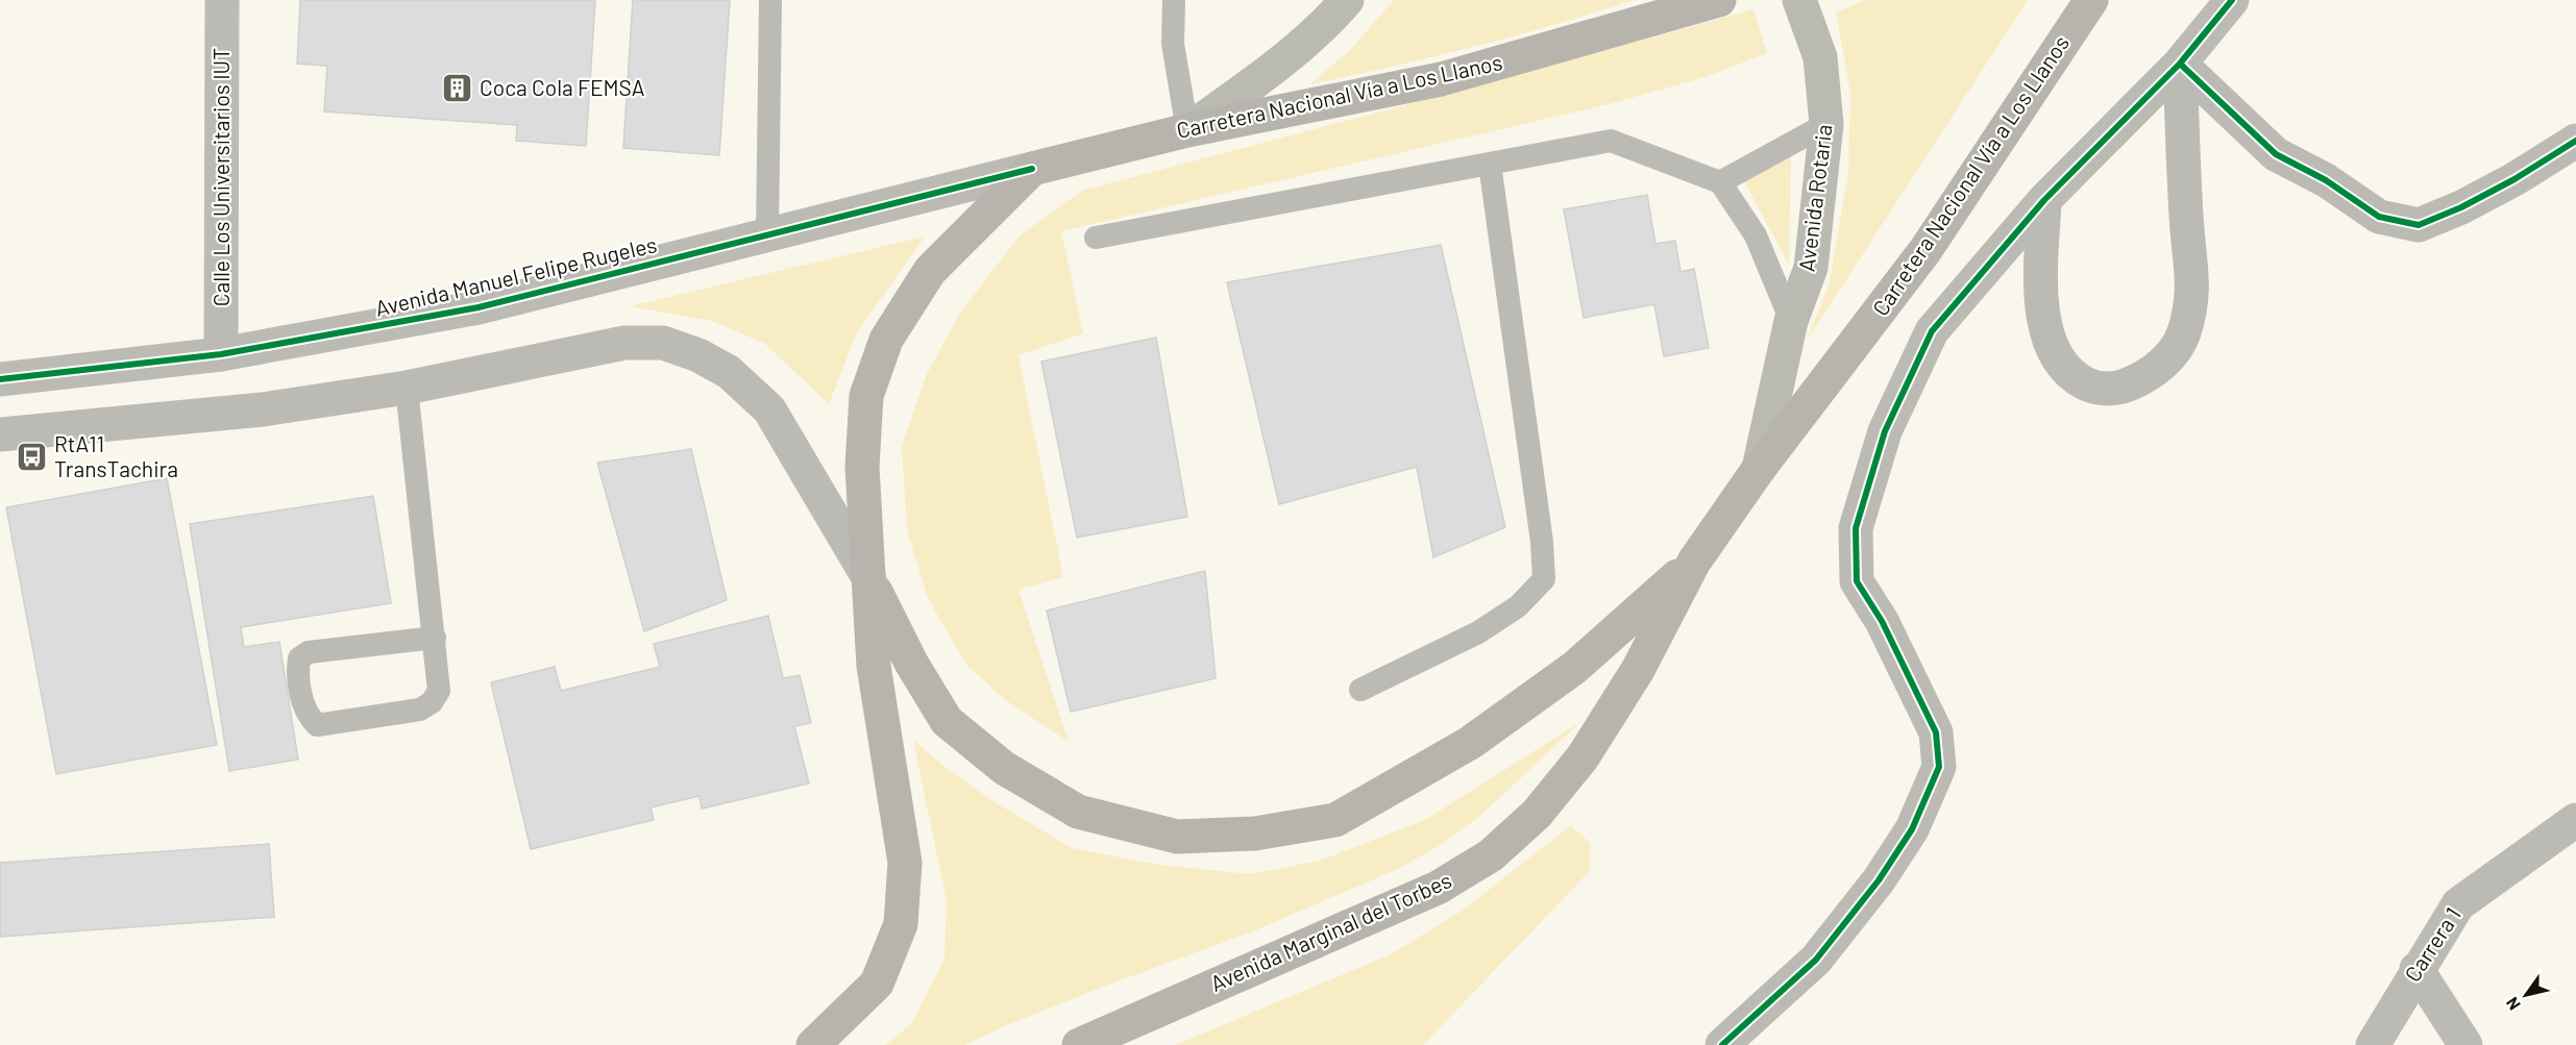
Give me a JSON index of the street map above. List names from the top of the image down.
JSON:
{
  "streets": {
    "highway": ["Carretera Nacional Vía a Los Llanos", "Avenida Marginal del Torbes"],
    "main road": ["Avenida Rotaria"],
    "street": ["Calle Los Universitarios IUT", "Avenida Manuel Felipe Rugeles", "Carrera 1"]
  },
  "crossings": [
    ["Carretera Nacional Vía a Los Llanos", "Avenida Rotaria"],
    ["Carretera Nacional Vía a Los Llanos", "Avenida Manuel Felipe Rugeles"],
    ["Carretera Nacional Vía a Los Llanos", "Avenida Marginal del Torbes"],
    ["Calle Los Universitarios IUT", "Avenida Manuel Felipe Rugeles"],
    ["Avenida Rotaria", "Avenida Marginal del Torbes"]
  ],
  "places": {
    "building": ["Coca Cola FEMSA"],
    "bus stop": ["RtA11 TransTachira"]
  },
  "north": "bottom left"
}
